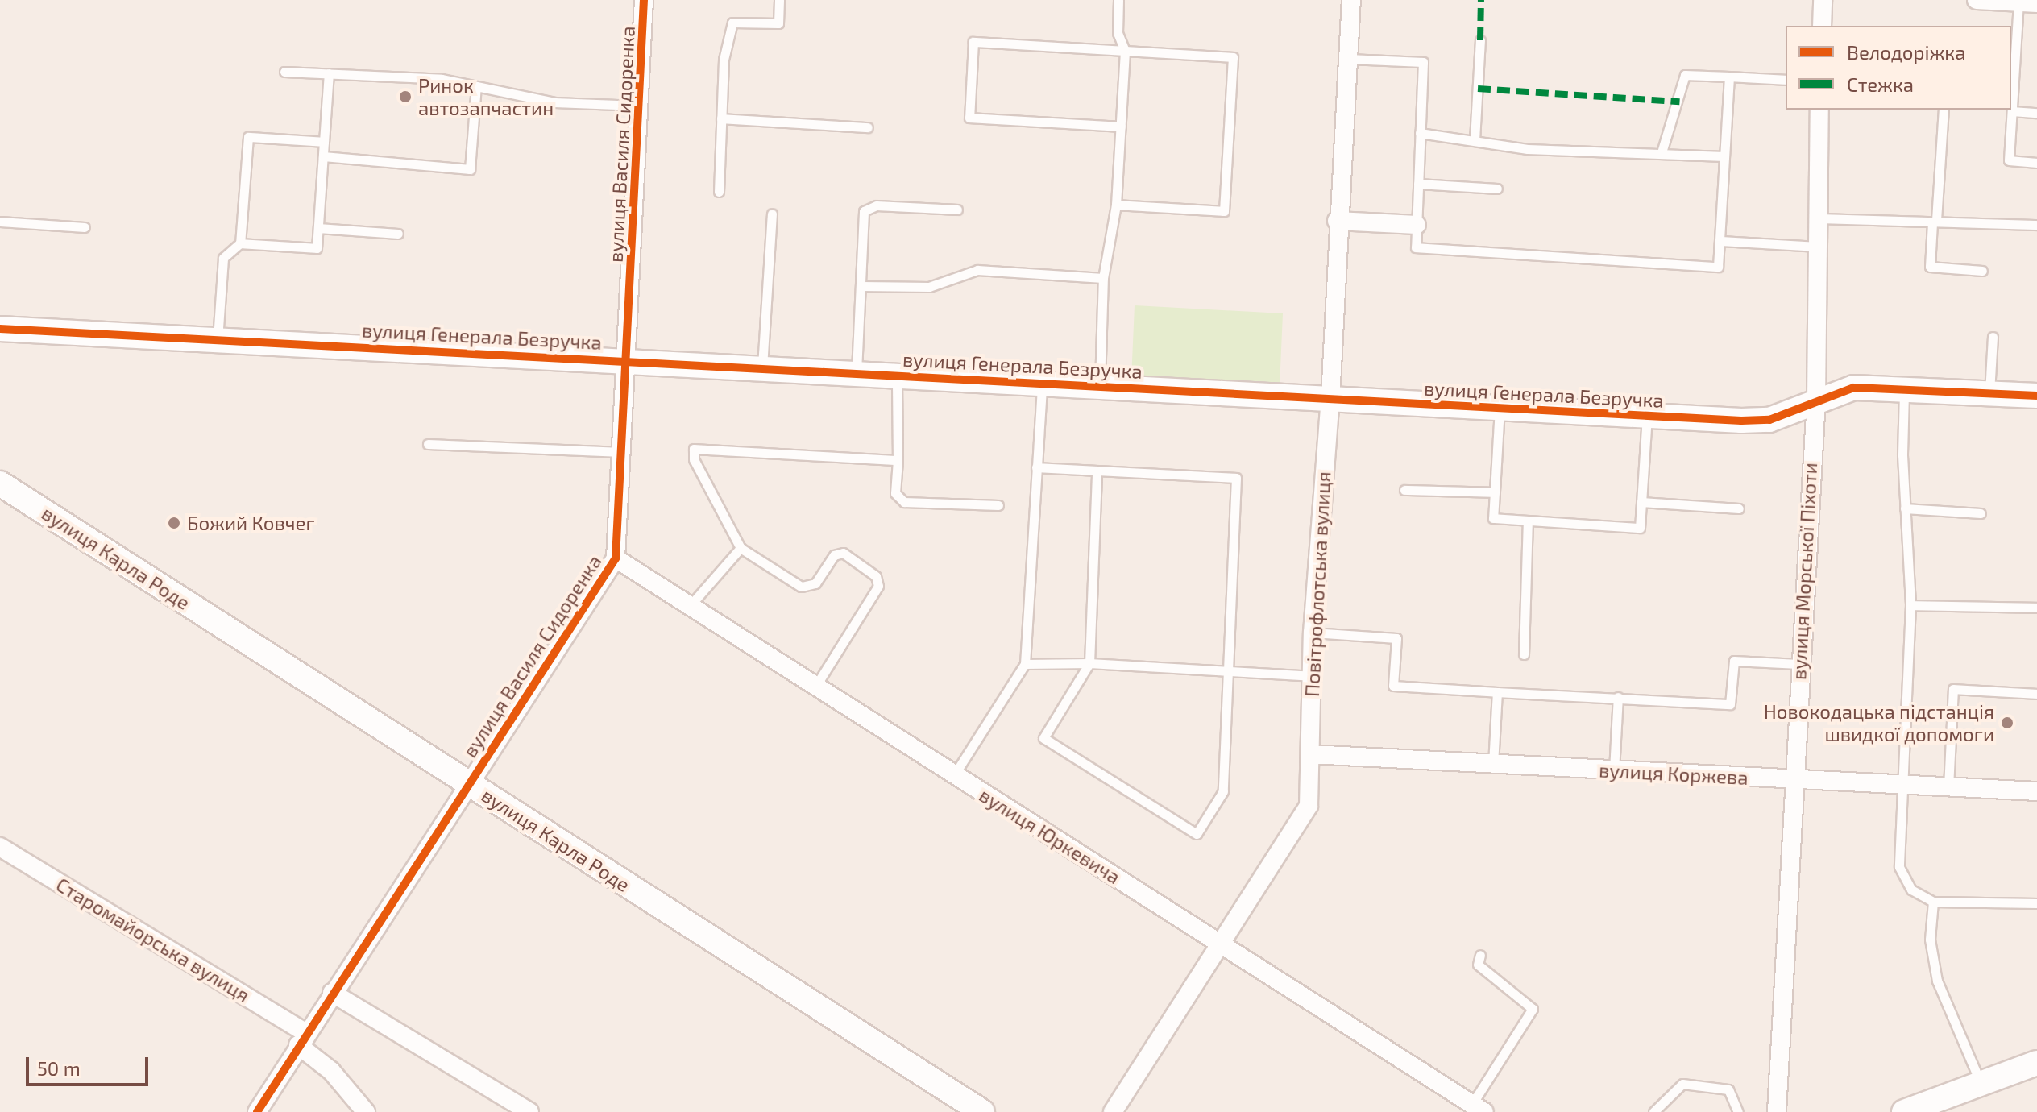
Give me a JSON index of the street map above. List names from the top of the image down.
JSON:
{
  "streets": {
    "street": [
      "вулиця Василя Сидоренка",
      "вулиця Генерала Безручка",
      "вулиця Карла Роде",
      "вулиця Морської Піхоти",
      "Повітрофлотська вулиця",
      "вулиця Коржева",
      "вулиця Юркевича",
      "Старомайорська вулиця"
    ]
  },
  "crossings": [
    ["вулиця Василя Сидоренка", "вулиця Генерала Безручка"],
    ["вулиця Василя Сидоренка", "вулиця Карла Роде"],
    ["вулиця Василя Сидоренка", "вулиця Юркевича"],
    ["вулиця Василя Сидоренка", "Старомайорська вулиця"],
    ["вулиця Генерала Безручка", "вулиця Морської Піхоти"],
    ["вулиця Генерала Безручка", "Повітрофлотська вулиця"],
    ["вулиця Морської Піхоти", "вулиця Коржева"],
    ["Повітрофлотська вулиця", "вулиця Коржева"],
    ["Повітрофлотська вулиця", "вулиця Юркевича"]
  ],
  "places": ["Ринок автозапчастин", "Божий Ковчег", "Новокодацька підстанція швидкої допомоги"],
  "legend": ["Велодоріжка", "Стежка"],
  "scale_bar": "50 m"
}
